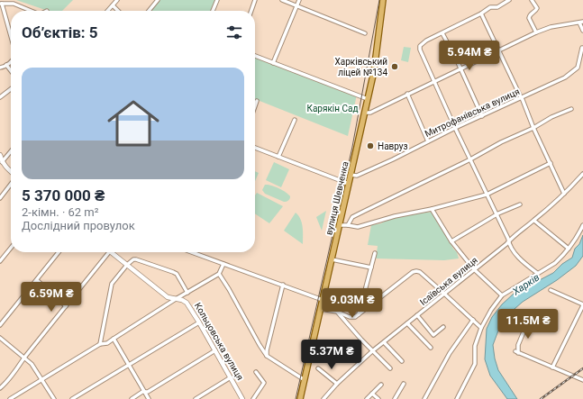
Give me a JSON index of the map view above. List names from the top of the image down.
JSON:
{
  "streets": {
    "main road": ["вулиця Шевченка"],
    "street": ["Митрофанівська вулиця", "Ісаївська вулиця", "Кольцовська вулиця"]
  },
  "crossings": [
    ["Митрофанівська вулиця", "вулиця Шевченка"]
  ],
  "water": ["Харків"],
  "parks": ["Карякін Сад"],
  "places": ["Харківський ліцей №134", "Навруз"],
  "page": {
    "heading": "Об’єктів: 5",
    "price": [
      "5.94M ₴",
      "6.59M ₴",
      "9.03M ₴",
      "11.5M ₴",
      "5.37M ₴"
    ],
    "list": [
      {
        "name": "5 370 000 ₴",
        "note": "2-кімн. · 62 m² · Дослідний провулок"
      }
    ]
  }
}
